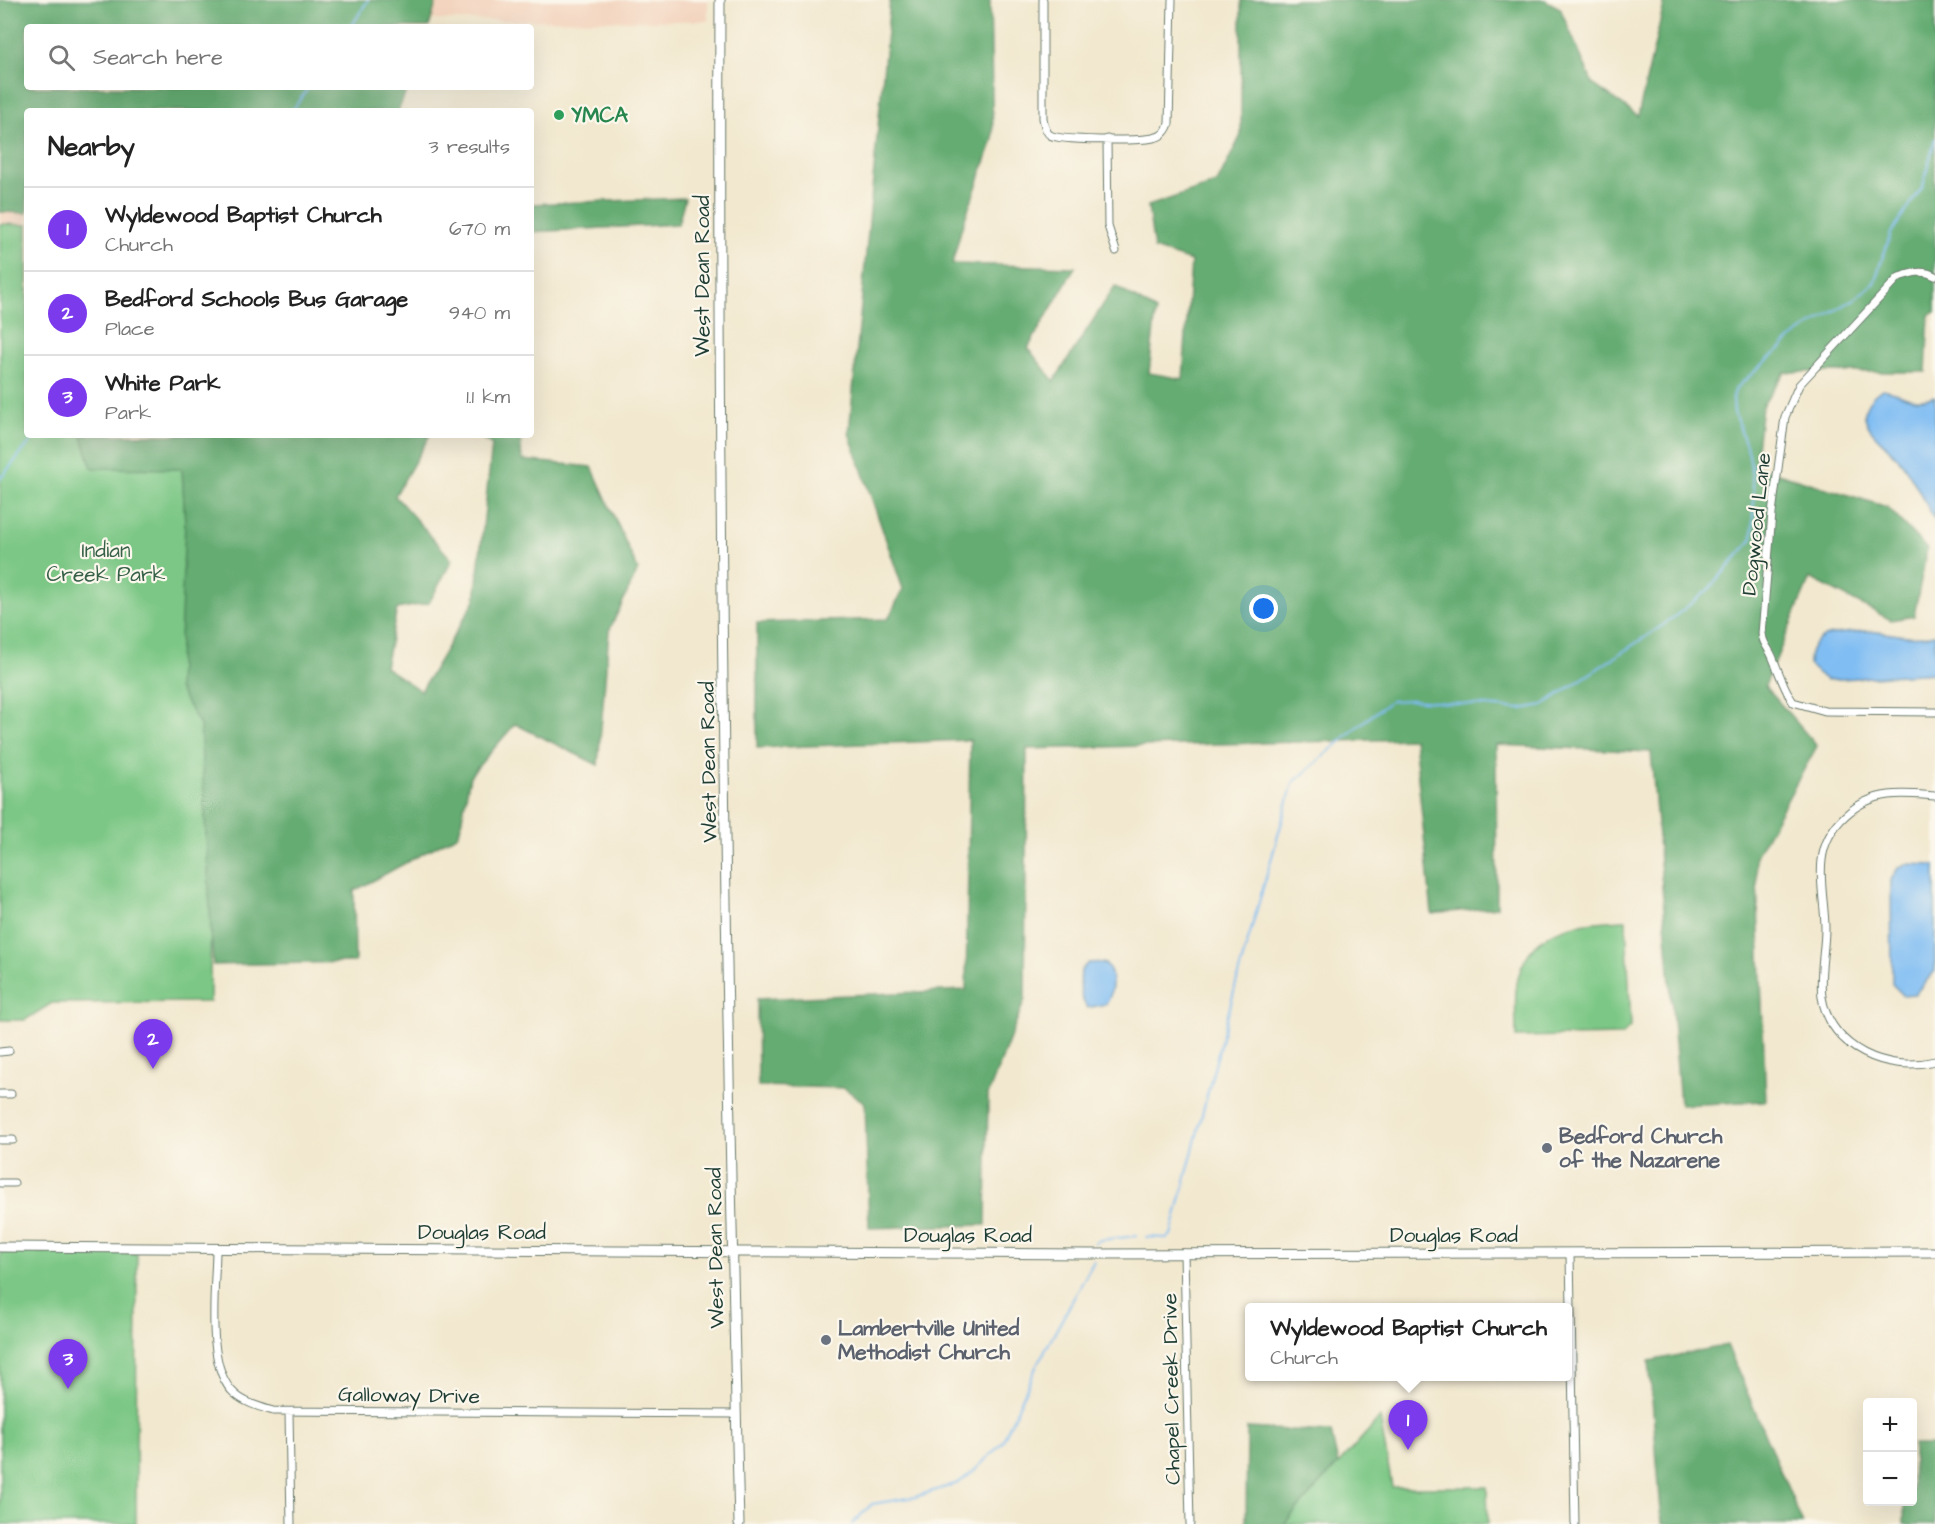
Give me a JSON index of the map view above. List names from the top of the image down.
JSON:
{
  "streets": {
    "street": [
      "West Dean Road",
      "Dogwood Lane",
      "Douglas Road",
      "Chapel Creek Drive",
      "Galloway Drive"
    ]
  },
  "crossings": [
    ["West Dean Road", "Douglas Road"],
    ["West Dean Road", "Galloway Drive"],
    ["Douglas Road", "Chapel Creek Drive"],
    ["Douglas Road", "Galloway Drive"]
  ],
  "parks": ["Indian Creek Park"],
  "places": ["YMCA", "Bedford Church of the Nazarene", "Lambertville United Methodist Church"],
  "page": {
    "search": "Search here",
    "heading": ["Nearby", "3 results"],
    "list": [
      {
        "mark": "1",
        "name": "Wyldewood Baptist Church",
        "note": "Church",
        "value": "670 m"
      },
      {
        "mark": "2",
        "name": "Bedford Schools Bus Garage",
        "note": "Place",
        "value": "940 m"
      },
      {
        "mark": "3",
        "name": "White Park",
        "note": "Park",
        "value": "1.1 km"
      }
    ],
    "pins": ["2", "3", "1"],
    "popup": ["Wyldewood Baptist Church", "Church"],
    "map_buttons": ["+", "−"]
  }
}
